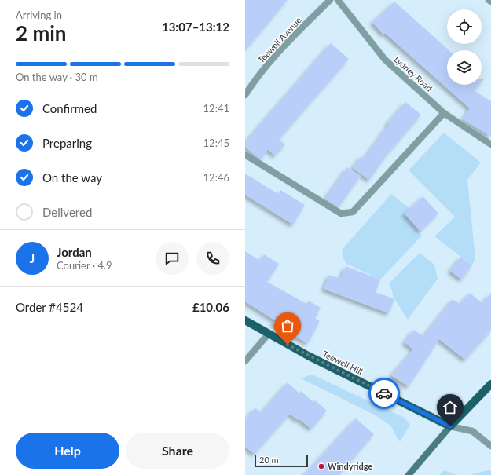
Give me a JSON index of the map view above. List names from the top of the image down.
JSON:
{
  "streets": {
    "main road": ["Teewell Hill"],
    "street": ["Teewell Avenue", "Lydney Road"]
  },
  "places": ["Windyridge"],
  "scale_bar": "20 m",
  "page": {
    "heading": ["2 min", "Arriving in", "13:07–13:12"],
    "panel": [
      "Jordan",
      "Courier · 4.9",
      "Order #4524",
      "£10.06"
    ],
    "bar": "On the way · 30 m",
    "list": [
      ["Confirmed", "12:41"],
      ["Preparing", "12:45"],
      ["On the way", "12:46"],
      "Delivered"
    ],
    "round": "J",
    "buttons": ["Help", "Share"],
    "scale": "20 m"
  }
}
